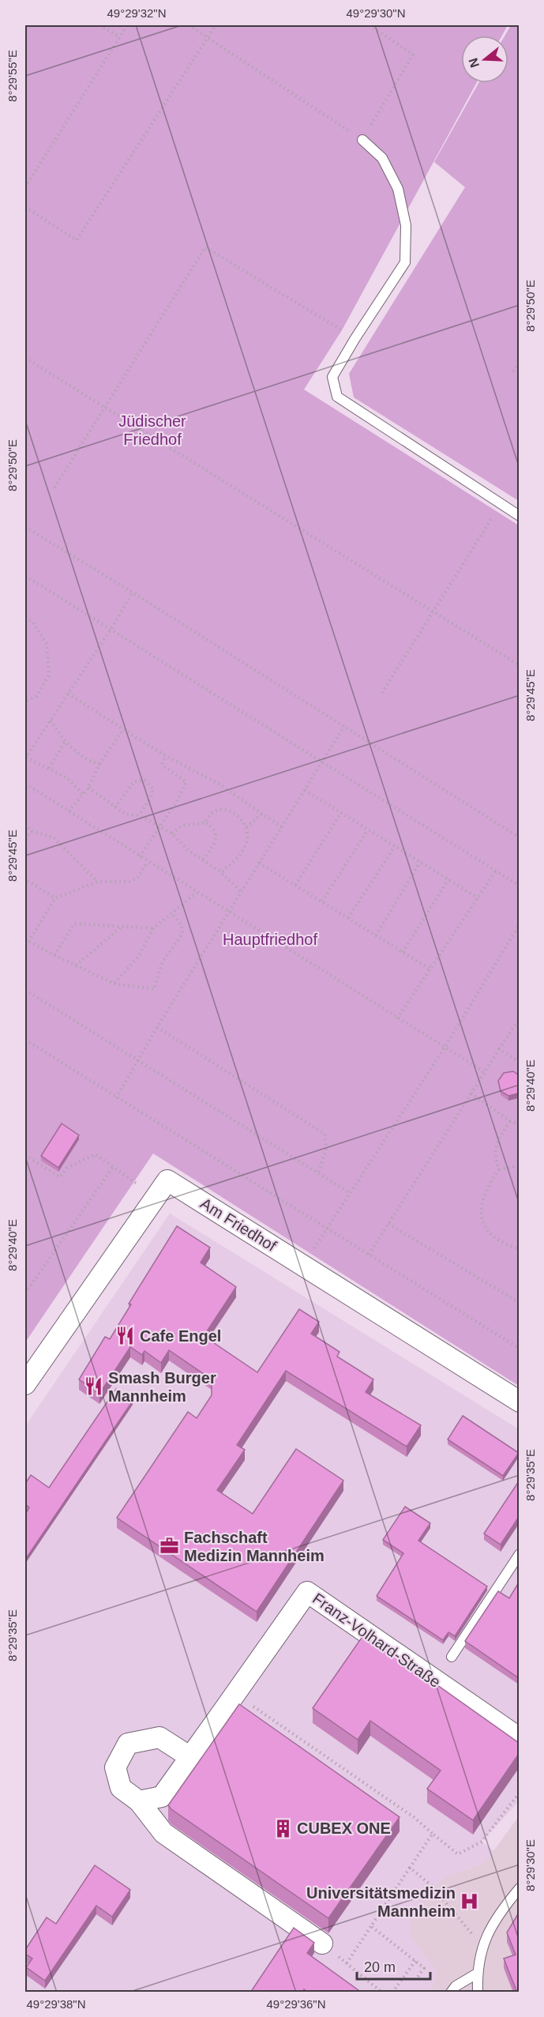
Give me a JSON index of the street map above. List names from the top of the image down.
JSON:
{
  "streets": {
    "street": ["Am Friedhof", "Franz-Volhard-Straße"]
  },
  "parks": ["Jüdischer Friedhof", "Hauptfriedhof"],
  "places": {
    "restaurant": ["Cafe Engel", "Smash Burger Mannheim"],
    "office": ["Fachschaft Medizin Mannheim"],
    "building": ["CUBEX ONE"],
    "hospital": ["Universitätsmedizin Mannheim"]
  },
  "scale_bar": "20 m",
  "north": "left",
  "coordinates": [
    "49°29'32\"N",
    "49°29'30\"N",
    "8°29'55\"E",
    "8°29'50\"E",
    "8°29'45\"E",
    "8°29'40\"E",
    "8°29'35\"E",
    "8°29'30\"E",
    "49°29'38\"N",
    "49°29'36\"N"
  ]
}
